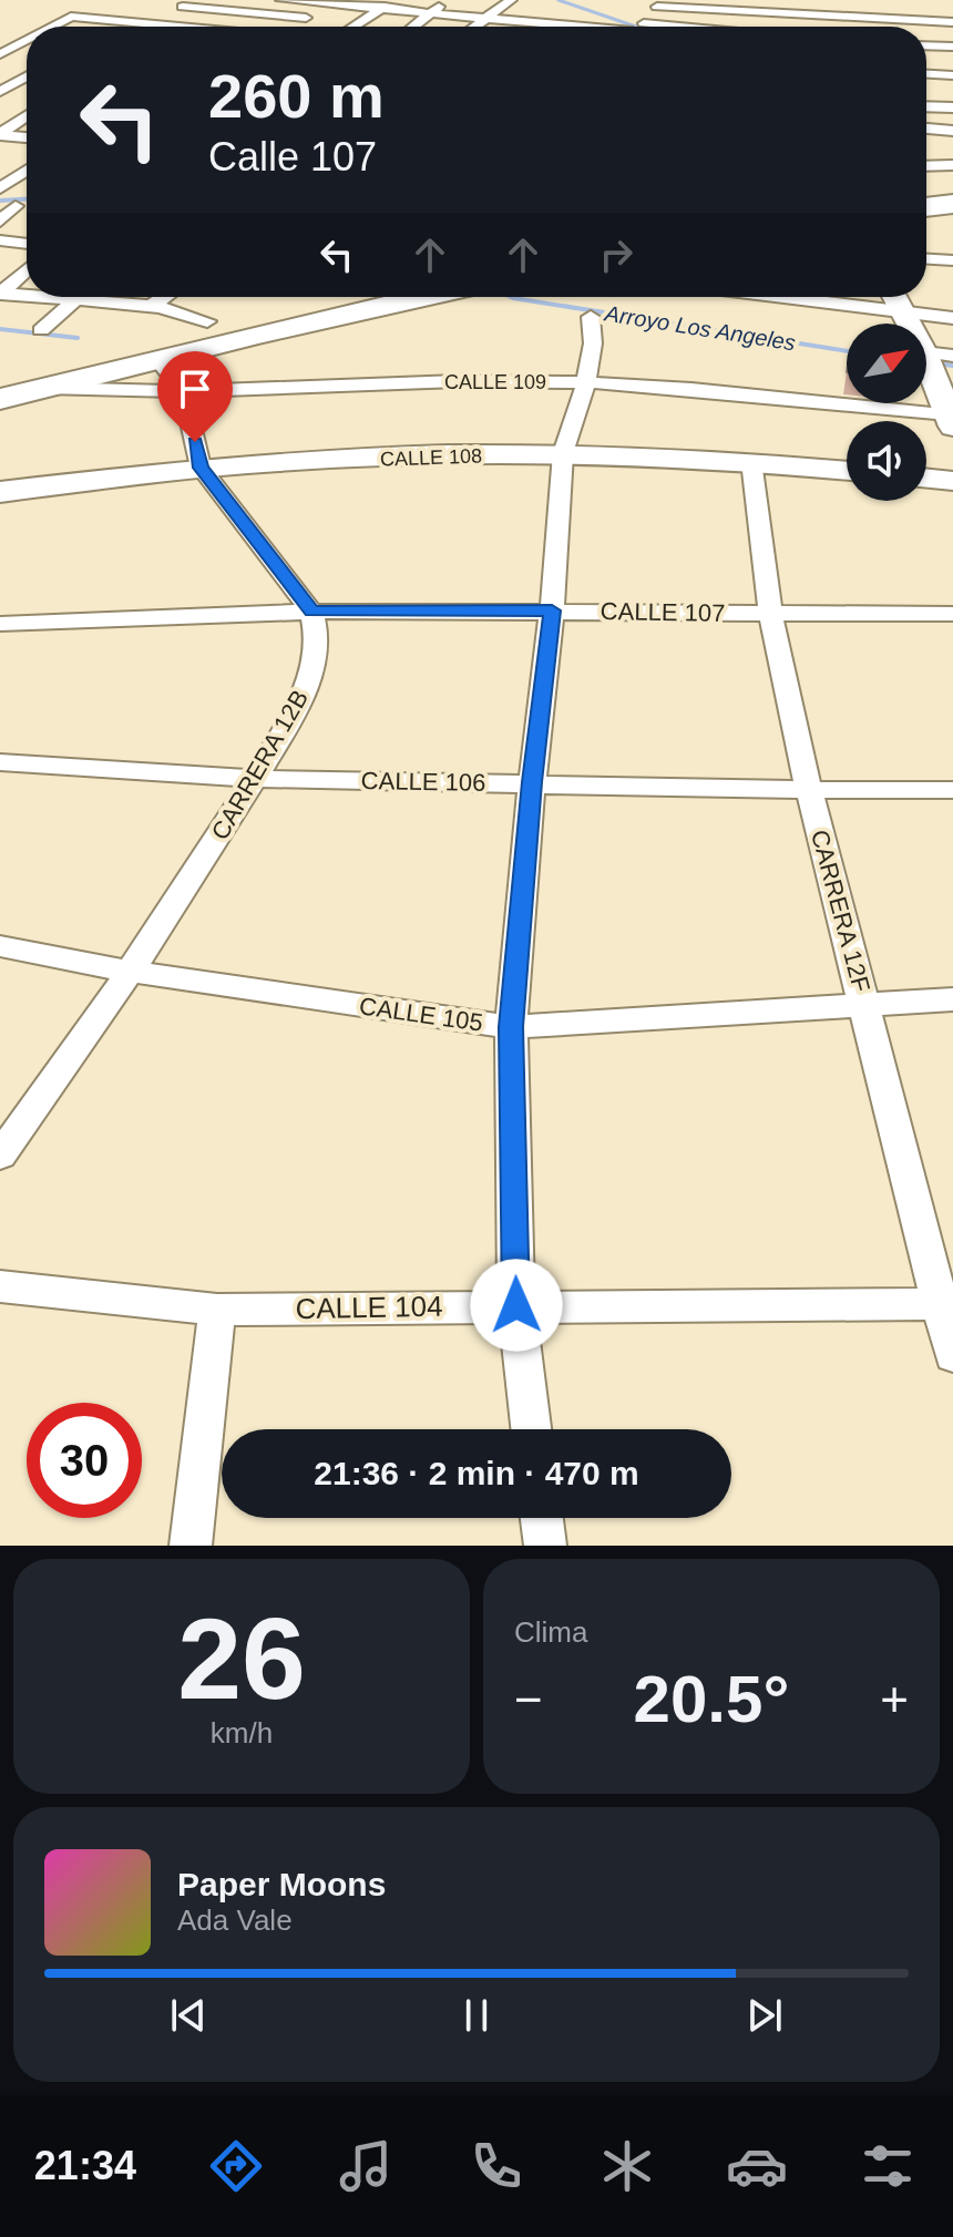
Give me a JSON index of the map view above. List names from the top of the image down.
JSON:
{
  "streets": {
    "street": [
      "CALLE 109",
      "CALLE 108",
      "CALLE 107",
      "CARRERA 12B",
      "CALLE 106",
      "CARRERA 12F",
      "CALLE 105",
      "CALLE 104"
    ]
  },
  "crossings": [
    ["CALLE 108", "CARRERA 12F"],
    ["CALLE 107", "CARRERA 12B"],
    ["CALLE 107", "CARRERA 12F"],
    ["CARRERA 12B", "CALLE 106"],
    ["CARRERA 12B", "CALLE 105"],
    ["CALLE 106", "CARRERA 12F"],
    ["CARRERA 12F", "CALLE 105"],
    ["CARRERA 12F", "CALLE 104"]
  ],
  "water": ["Arroyo Los Angeles"],
  "north": "top right",
  "page": {
    "turn": ["260 m", "Calle 107"],
    "limit": "30",
    "trip": "21:36 · 2 min · 470 m",
    "tile": [
      ["26", "km/h"],
      "Clima"
    ],
    "heat": ["−", "20.5°", "+"],
    "song": ["Paper Moons", "Ada Vale"],
    "tabs": "21:34"
  }
}
